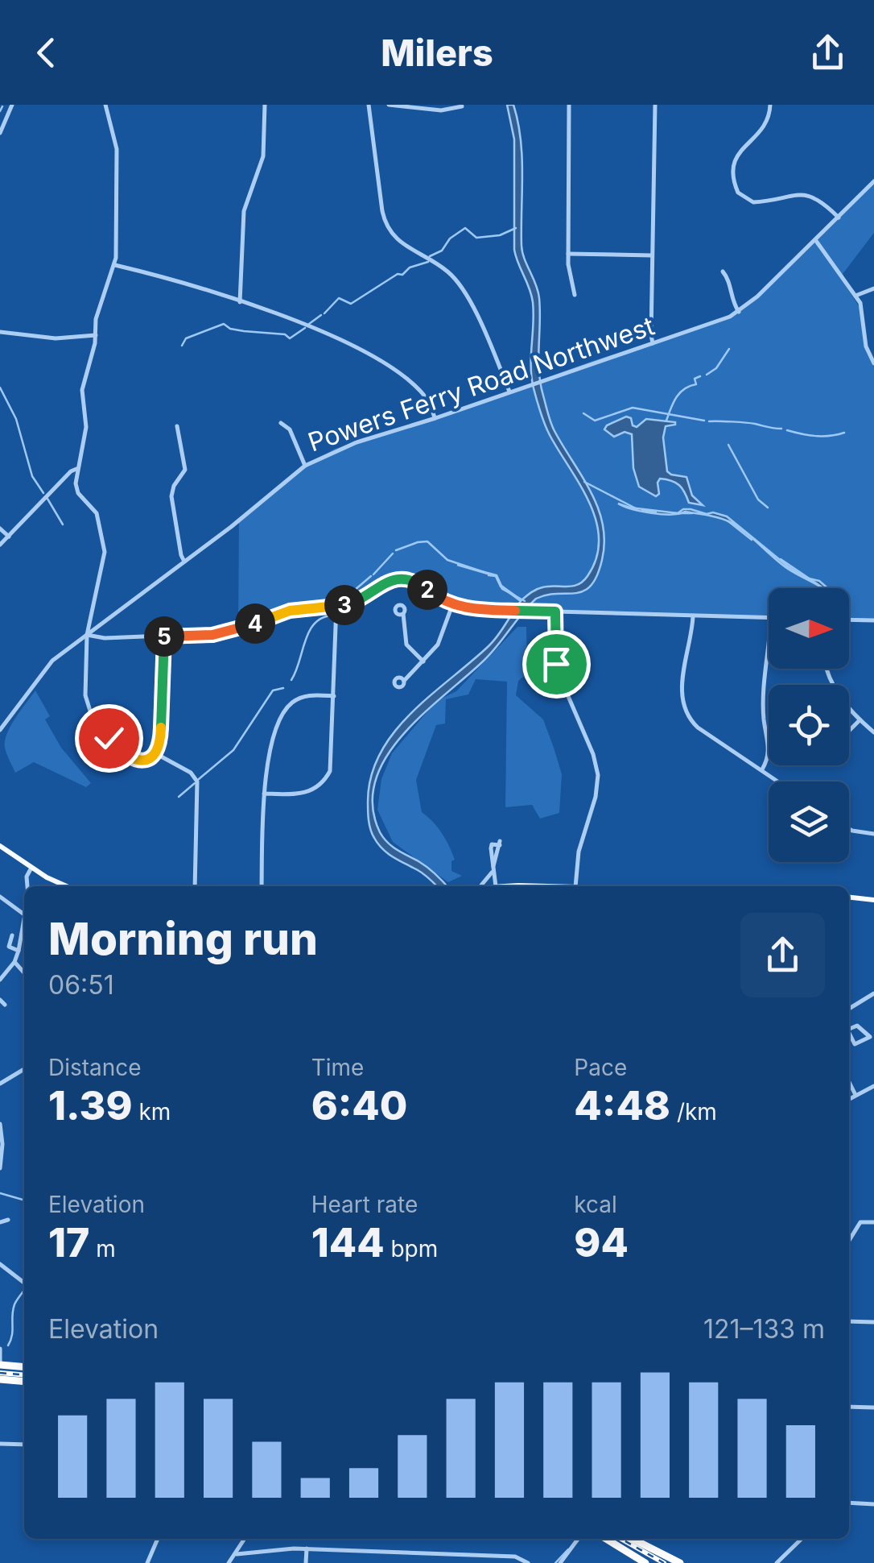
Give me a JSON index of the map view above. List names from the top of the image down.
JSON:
{
  "streets": {
    "street": ["Powers Ferry Road Northwest"]
  },
  "north": "right",
  "page": {
    "header": "Milers",
    "pins": [
      "2",
      "3",
      "4",
      "5"
    ],
    "heading": ["Morning run", "06:51"],
    "stats": [
      ["Distance", "1.39 km"],
      ["Time", "6:40"],
      ["Pace", "4:48 /km"],
      ["Elevation", "17 m"],
      ["Heart rate", "144 bpm"],
      ["kcal", "94"]
    ],
    "chart": ["Elevation", "121–133 m"]
  }
}
